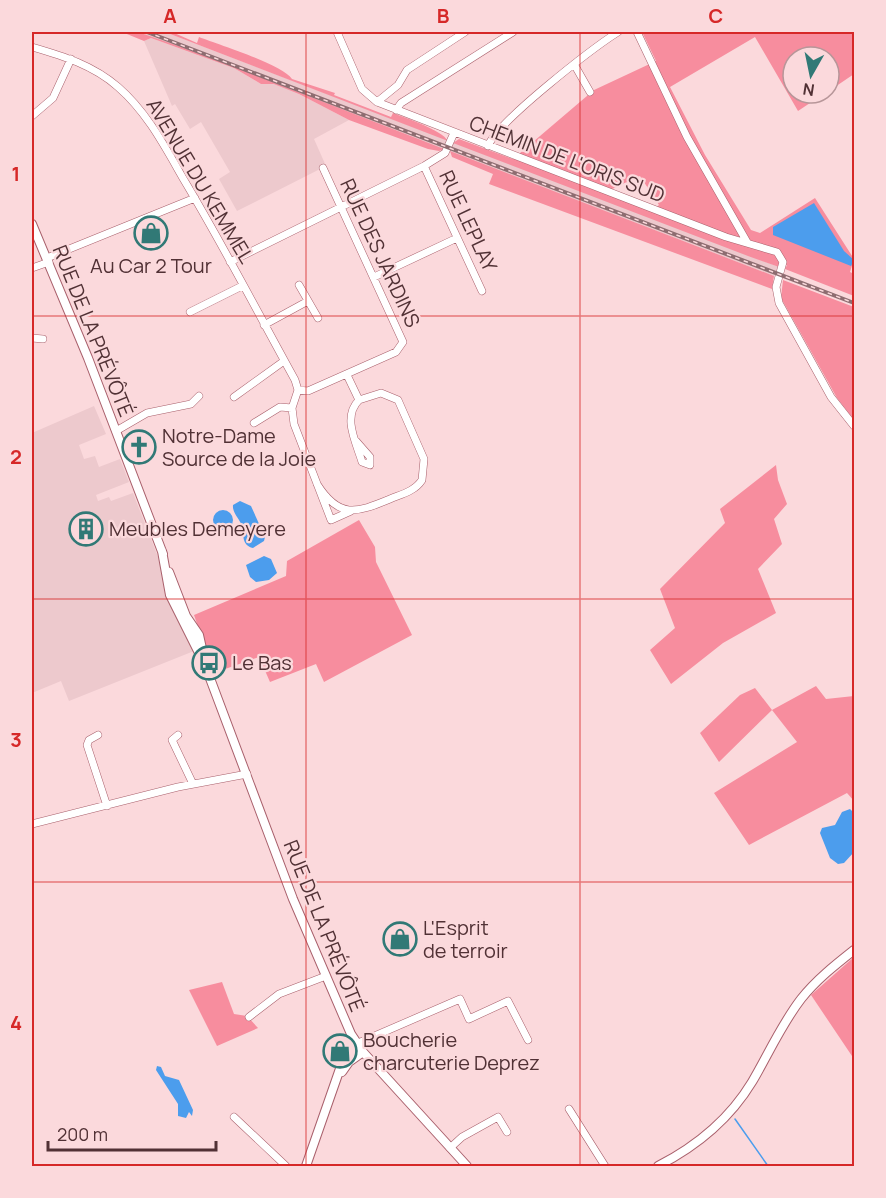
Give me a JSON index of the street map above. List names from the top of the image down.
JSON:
{
  "streets": {
    "street": [
      "CHEMIN DE L'ORIS SUD",
      "AVENUE DU KEMMEL",
      "RUE LEPLAY",
      "RUE DES JARDINS",
      "RUE DE LA PRÉVÔTÉ"
    ]
  },
  "places": {
    "shop": ["Au Car 2 Tour", "L'Esprit de terroir", "Boucherie charcuterie Deprez"],
    "church": ["Notre-Dame Source de la Joie"],
    "building": ["Meubles Demeyere"],
    "bus stop": ["Le Bas"]
  },
  "scale_bar": "200 m",
  "north": "bottom",
  "grid": {
    "columns": ["A", "B", "C"],
    "rows": [
      "1",
      "2",
      "3",
      "4"
    ]
  }
}
